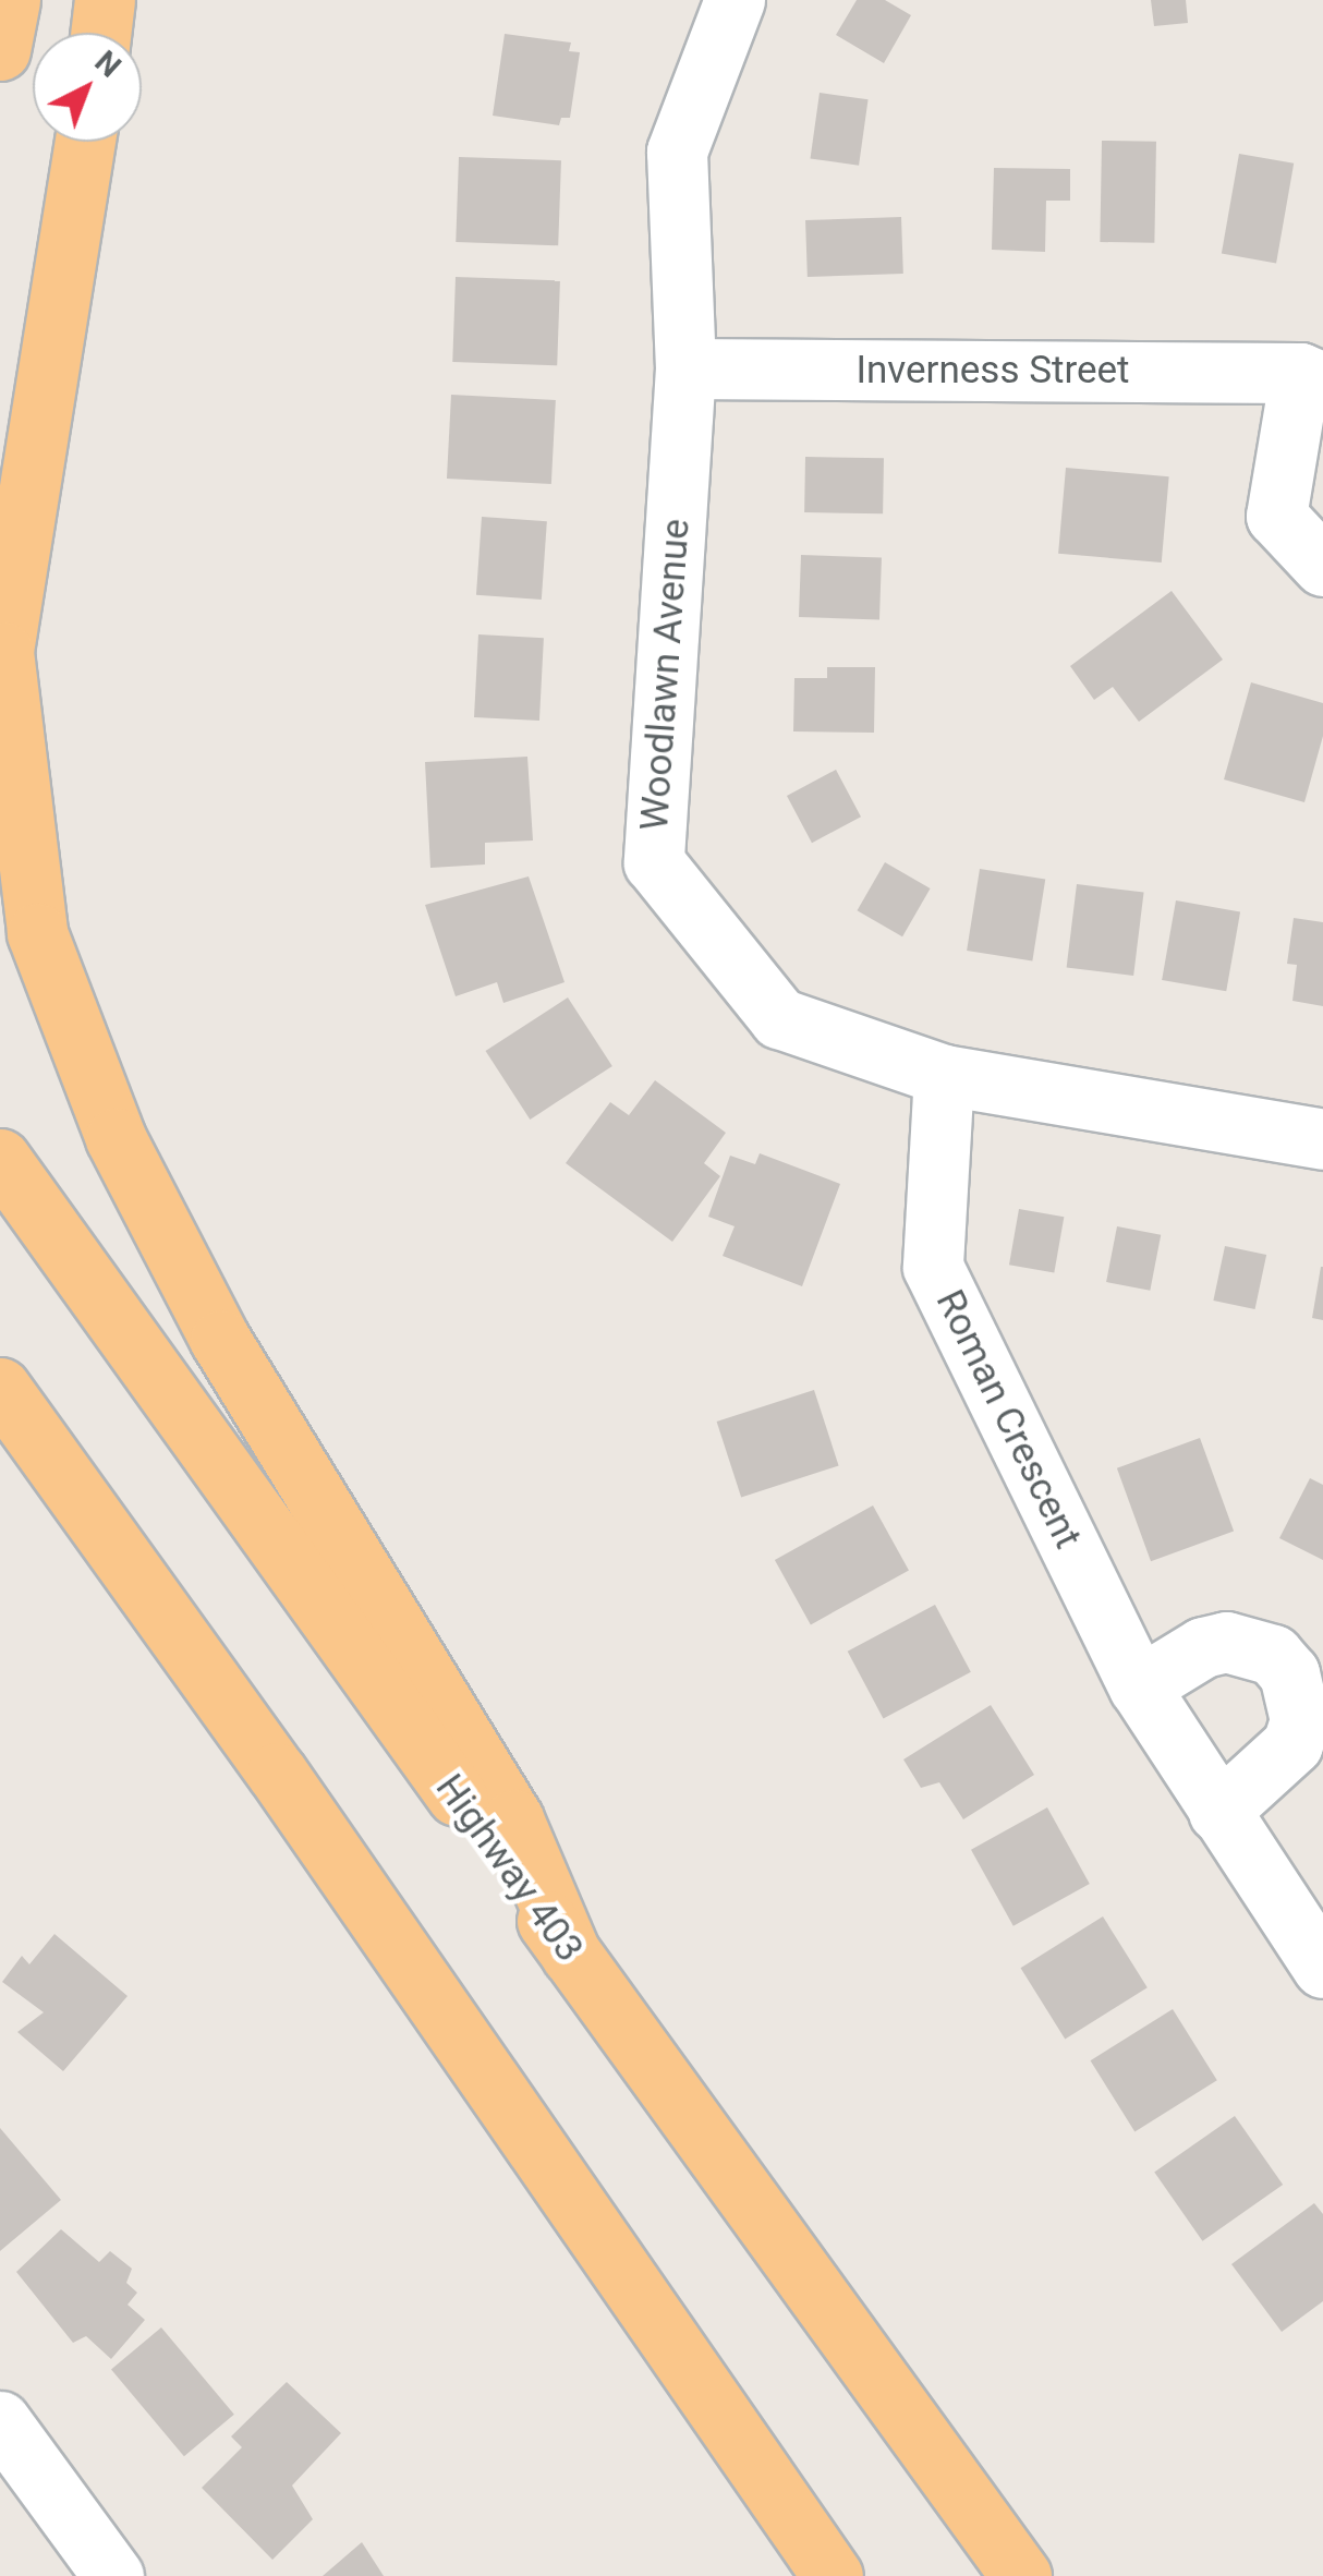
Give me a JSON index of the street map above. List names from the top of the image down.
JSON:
{
  "streets": {
    "highway": ["Highway 403"],
    "street": ["Inverness Street", "Woodlawn Avenue", "Roman Crescent"]
  },
  "crossings": [
    ["Inverness Street", "Woodlawn Avenue"],
    ["Woodlawn Avenue", "Roman Crescent"]
  ],
  "north": "top right"
}
